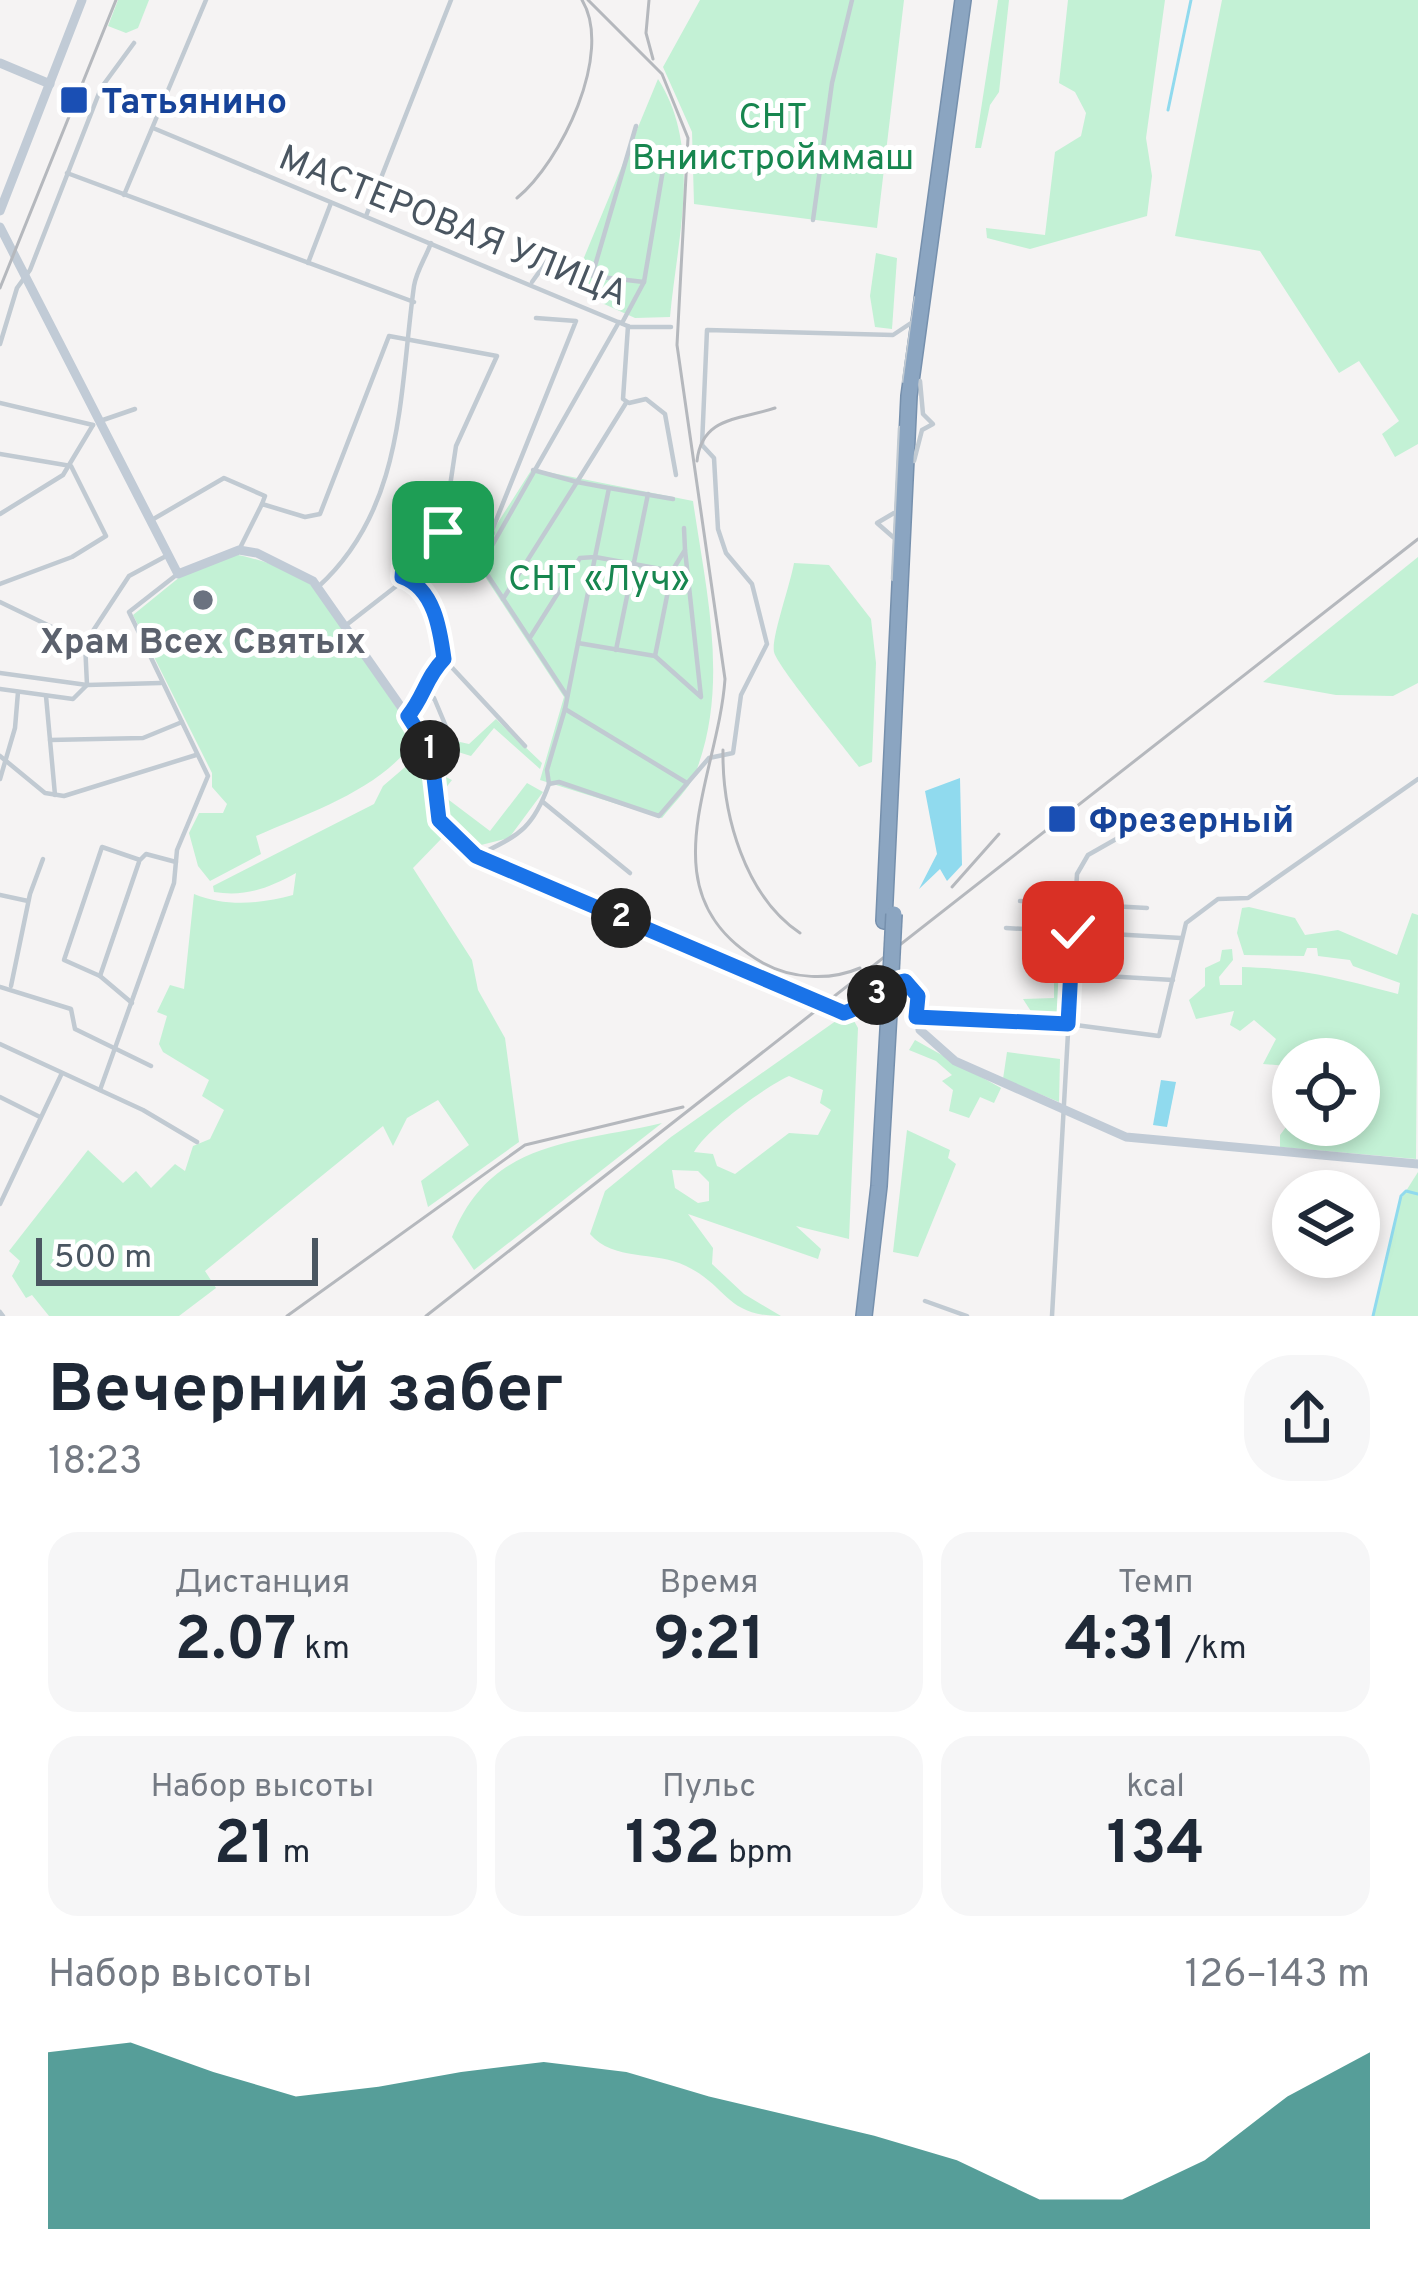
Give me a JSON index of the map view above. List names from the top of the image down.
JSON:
{
  "streets": {
    "street": ["МАСТЕРОВАЯ УЛИЦА"]
  },
  "parks": ["СНТ Вниистройммаш", "СНТ «Луч»"],
  "places": {
    "transit": ["Татьянино", "Фрезерный"],
    "other": ["Храм Всех Святых"]
  },
  "scale_bar": "500 m",
  "page": {
    "pins": ["1", "2", "3"],
    "scale": "500 m",
    "heading": ["Вечерний забег", "18:23"],
    "stats": [
      ["Дистанция", "2.07 km"],
      ["Время", "9:21"],
      ["Темп", "4:31 /km"],
      ["Набор высоты", "21 m"],
      ["Пульс", "132 bpm"],
      ["kcal", "134"]
    ],
    "chart": ["Набор высоты", "126–143 m"]
  }
}
